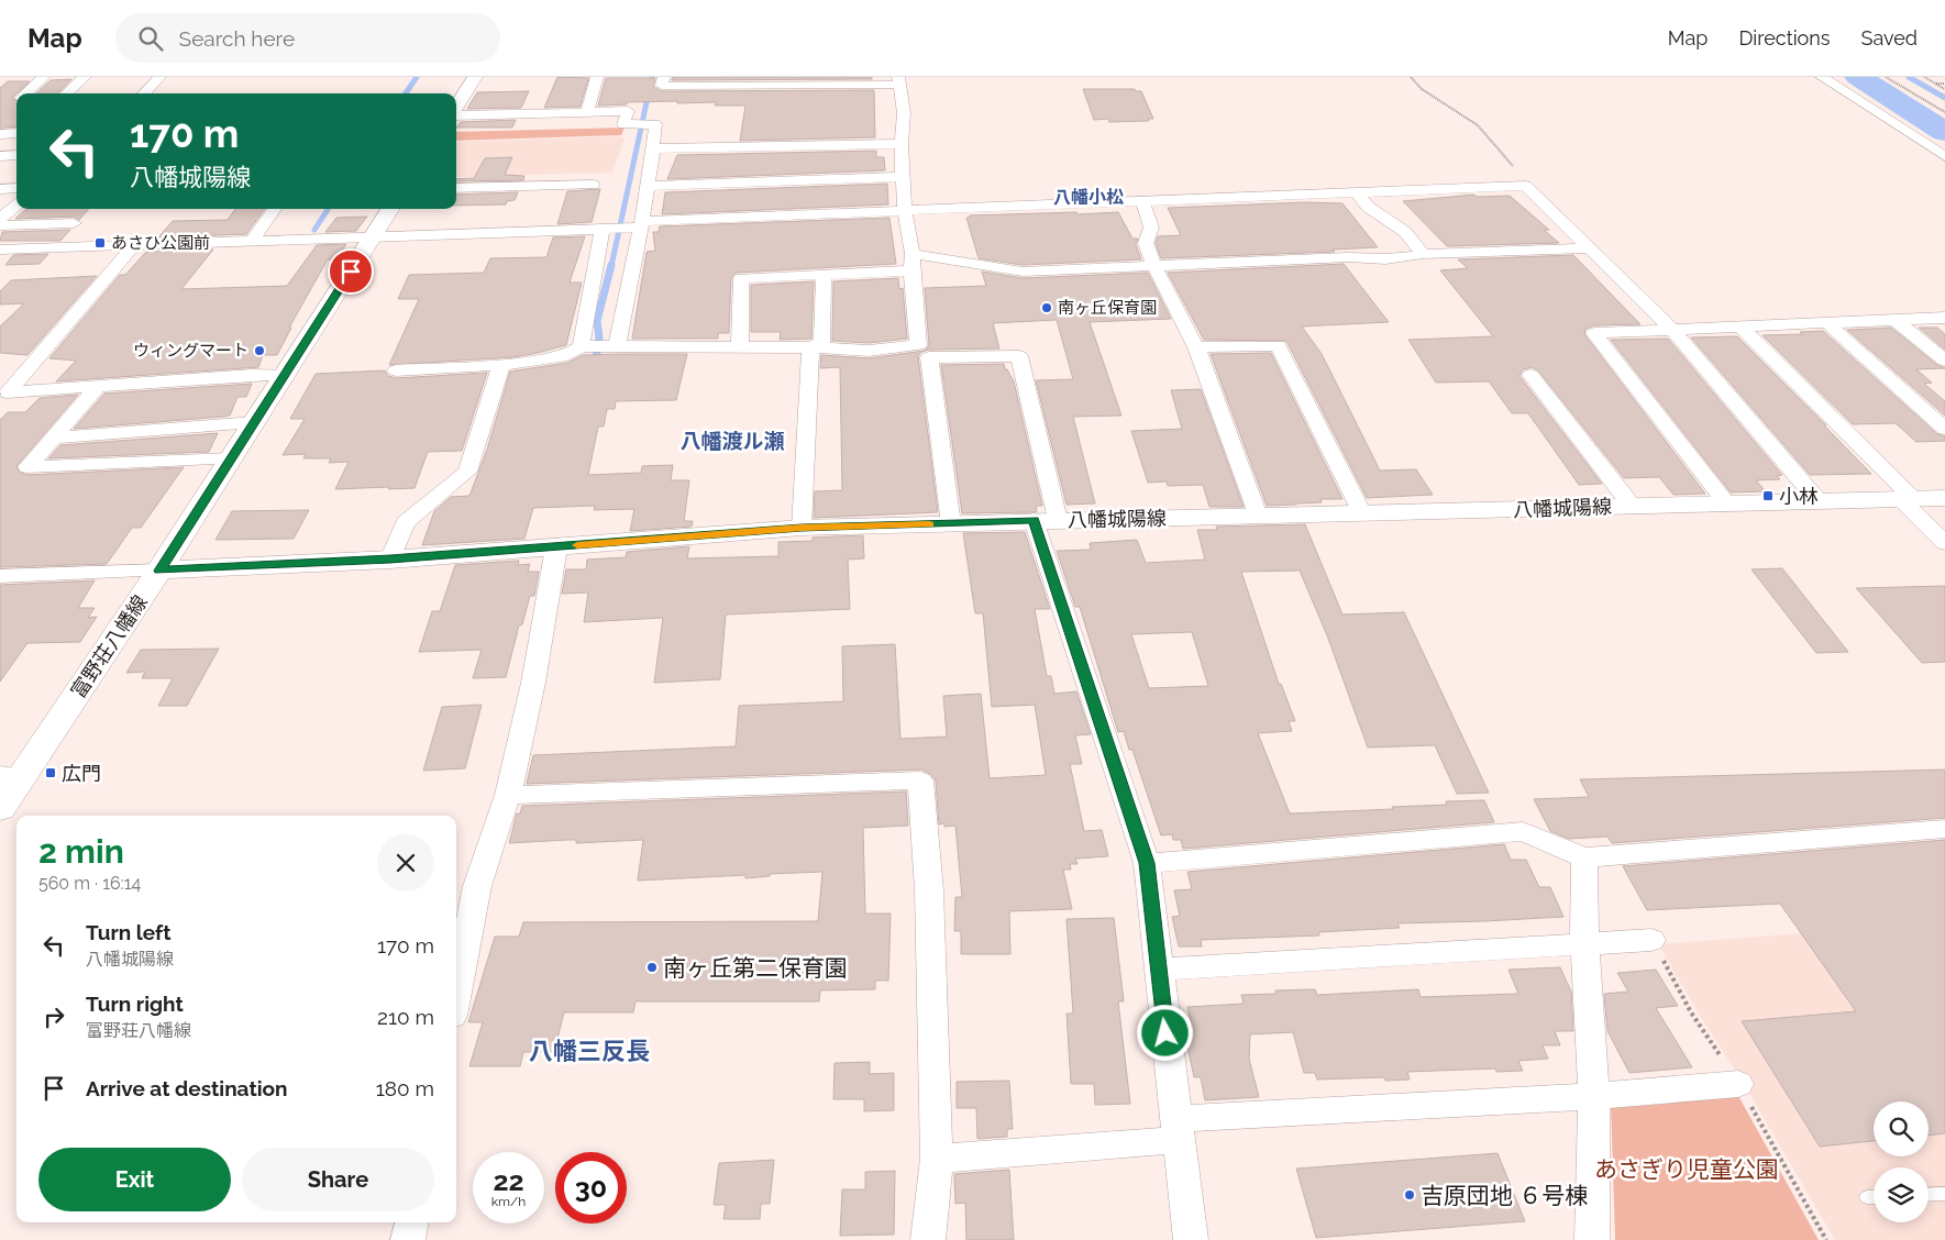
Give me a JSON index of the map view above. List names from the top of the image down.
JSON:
{
  "streets": {
    "main road": ["八幡城陽線", "富野荘八幡線"]
  },
  "crossings": [
    ["八幡城陽線", "富野荘八幡線"]
  ],
  "districts": ["八幡小松", "八幡渡ル瀬", "八幡三反長"],
  "parks": ["あさぎり児童公園"],
  "places": {
    "transit": ["あさひ公園前", "小林", "広門"],
    "other": [
      "南ヶ丘保育園",
      "ウィングマート",
      "南ヶ丘第二保育園",
      "吉原団地 ６号棟"
    ]
  },
  "page": {
    "header": "Map",
    "search": "Search here",
    "nav": ["Map", "Directions", "Saved"],
    "turn": ["170 m", "八幡城陽線"],
    "heading": ["2 min", "560 m · 16:14"],
    "list": [
      {
        "name": "Turn left",
        "note": "八幡城陽線",
        "value": "170 m"
      },
      {
        "name": "Turn right",
        "note": "富野荘八幡線",
        "value": "210 m"
      },
      {
        "name": "Arrive at destination",
        "value": "180 m"
      }
    ],
    "buttons": ["Exit", "Share"],
    "speed": "22 km/h",
    "limit": "30"
  }
}
